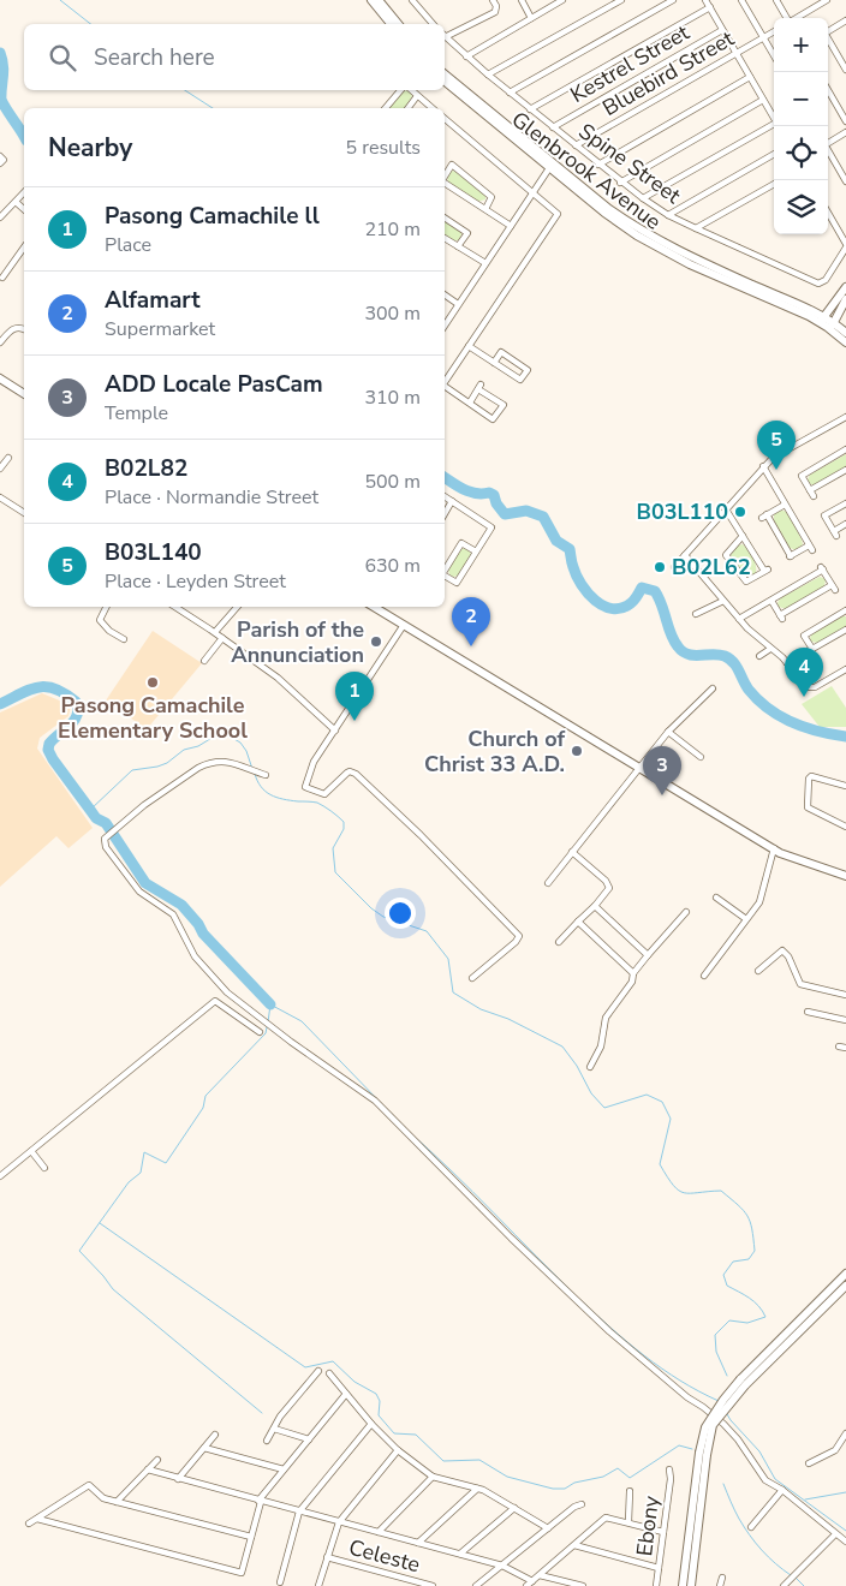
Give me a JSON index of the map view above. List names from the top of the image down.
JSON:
{
  "streets": {
    "main road": ["Glenbrook Avenue"],
    "street": [
      "Kestrel Street",
      "Bluebird Street",
      "Spine Street",
      "Ebony",
      "Celeste"
    ]
  },
  "crossings": [
    ["Kestrel Street", "Spine Street"],
    ["Bluebird Street", "Spine Street"]
  ],
  "places": [
    "B03L110",
    "B02L62",
    "Parish of the Annunciation",
    "Pasong Camachile Elementary School",
    "Church of Christ 33 A.D."
  ],
  "page": {
    "map_buttons": ["+", "−"],
    "search": "Search here",
    "heading": ["Nearby", "5 results"],
    "list": [
      {
        "mark": "1",
        "name": "Pasong Camachile ll",
        "note": "Place",
        "value": "210 m"
      },
      {
        "mark": "2",
        "name": "Alfamart",
        "note": "Supermarket",
        "value": "300 m"
      },
      {
        "mark": "3",
        "name": "ADD Locale PasCam",
        "note": "Temple",
        "value": "310 m"
      },
      {
        "mark": "4",
        "name": "B02L82",
        "note": "Place · Normandie Street",
        "value": "500 m"
      },
      {
        "mark": "5",
        "name": "B03L140",
        "note": "Place · Leyden Street",
        "value": "630 m"
      }
    ],
    "pins": [
      "5",
      "2",
      "4",
      "1",
      "3"
    ]
  }
}
